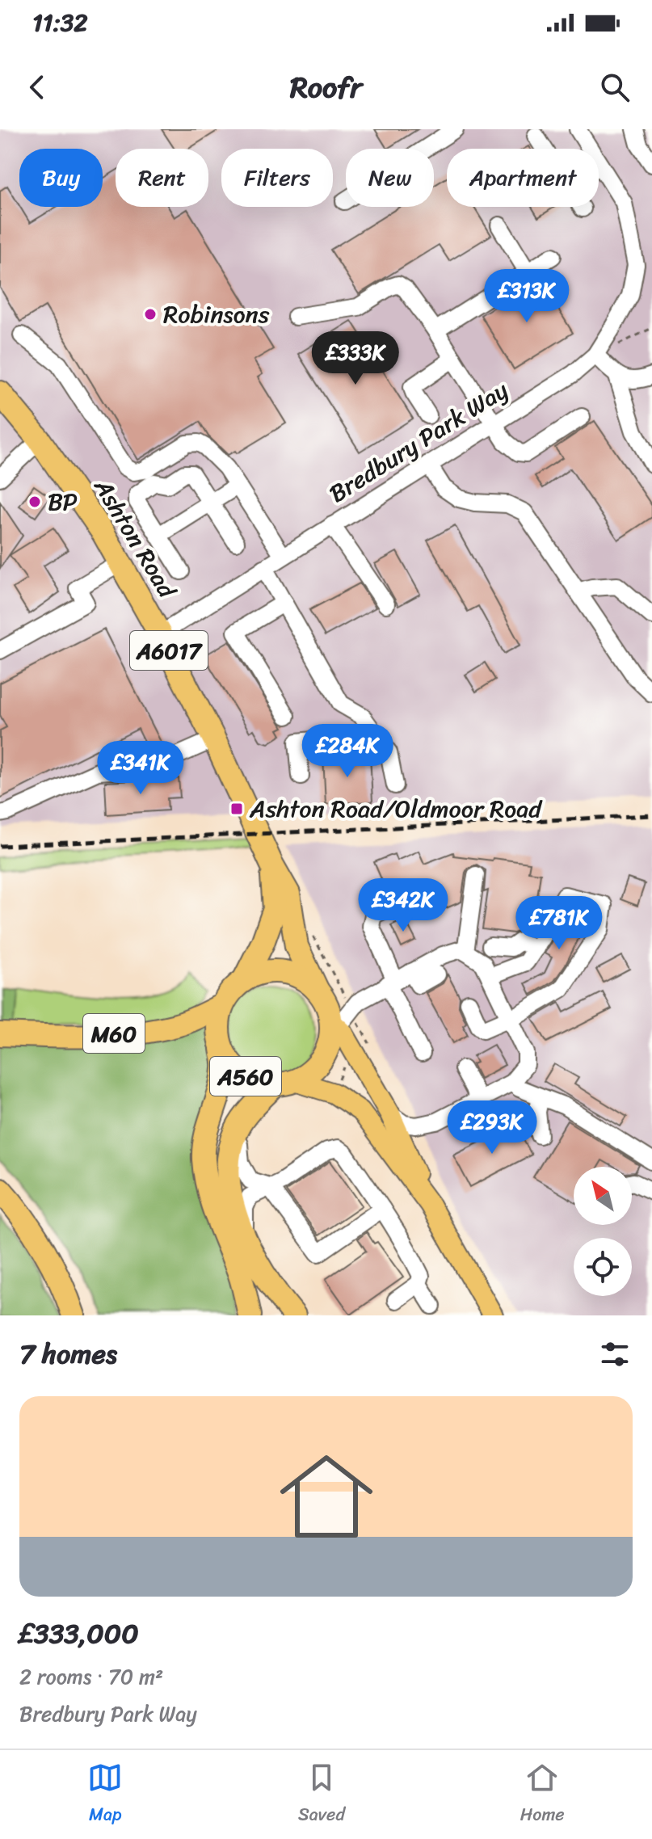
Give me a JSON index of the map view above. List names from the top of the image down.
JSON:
{
  "streets": {
    "highway": [
      "Ashton Road",
      "A6017",
      "M60",
      "A560"
    ],
    "street": ["Bredbury Park Way"]
  },
  "crossings": [
    ["Bredbury Park Way", "Ashton Road"],
    ["Ashton Road", "M60"],
    ["Ashton Road", "A560"],
    ["M60", "A560"]
  ],
  "places": {
    "other": ["Robinsons", "BP"],
    "transit": ["Ashton Road/Oldmoor Road"]
  },
  "north": "top left",
  "page": {
    "status": "11:32",
    "header": "Roofr",
    "chip": [
      "Buy",
      "Rent",
      "Filters",
      "New",
      "Apartment"
    ],
    "price": [
      "£313K",
      "£333K",
      "£284K",
      "£341K",
      "£342K",
      "£781K",
      "£293K"
    ],
    "heading": "7 homes",
    "list": [
      {
        "name": "£333,000",
        "note": "2 rooms · 70 m² · Bredbury Park Way"
      }
    ],
    "tabs": ["Map", "Saved", "Home"]
  }
}
